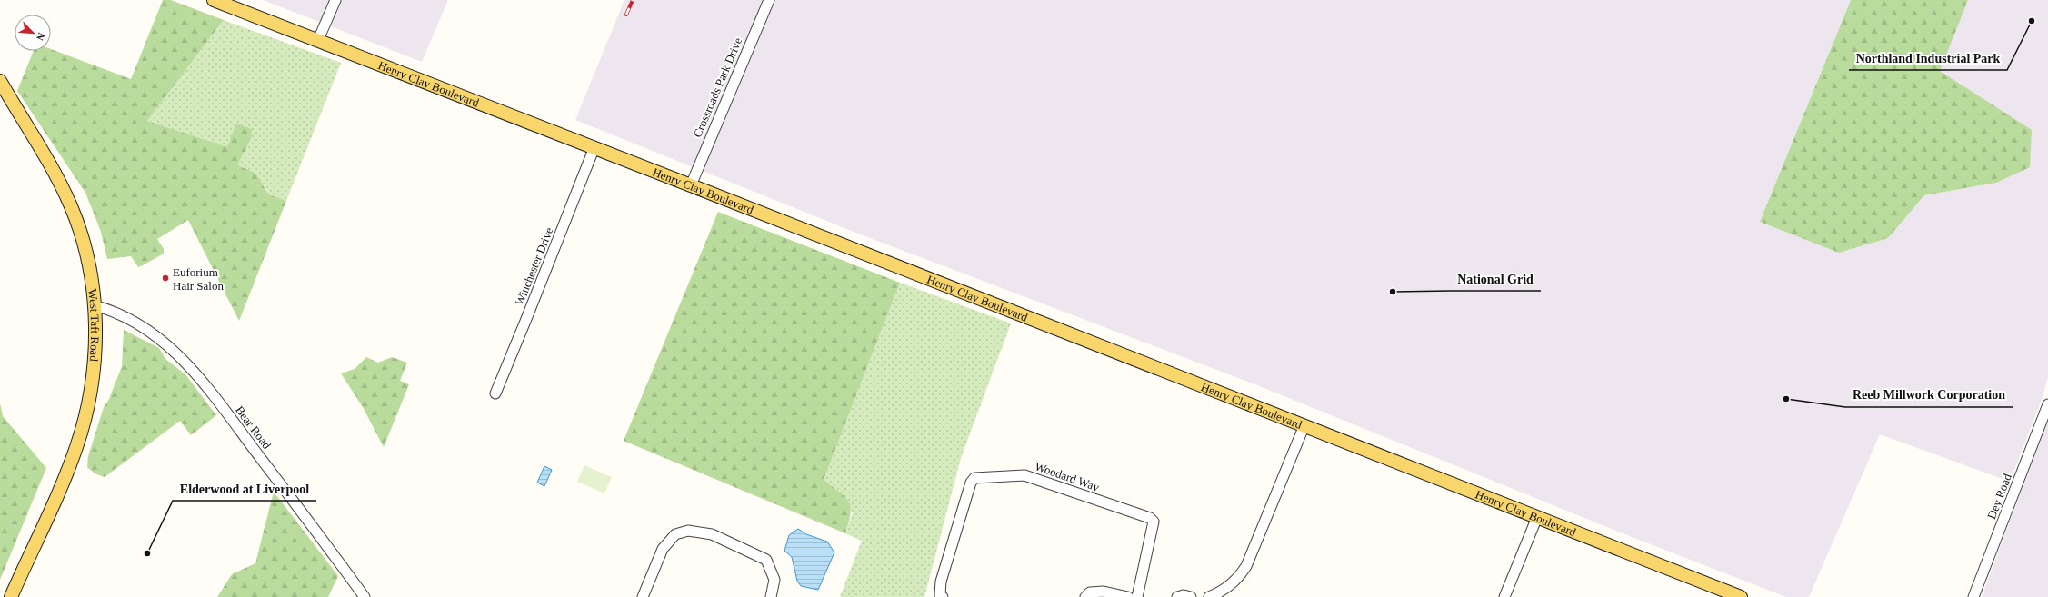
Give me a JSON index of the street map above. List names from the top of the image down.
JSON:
{
  "streets": {
    "main road": ["Henry Clay Boulevard", "West Taft Road"],
    "street": [
      "Crossroads Park Drive",
      "Winchester Drive",
      "Bear Road",
      "Woodard Way",
      "Dey Road"
    ]
  },
  "crossings": [
    ["Henry Clay Boulevard", "Crossroads Park Drive"],
    ["Henry Clay Boulevard", "Winchester Drive"],
    ["West Taft Road", "Bear Road"]
  ],
  "places": [
    "Northland Industrial Park",
    "Euforium Hair Salon",
    "National Grid",
    "Reeb Millwork Corporation",
    "Elderwood at Liverpool"
  ],
  "north": "bottom right"
}
